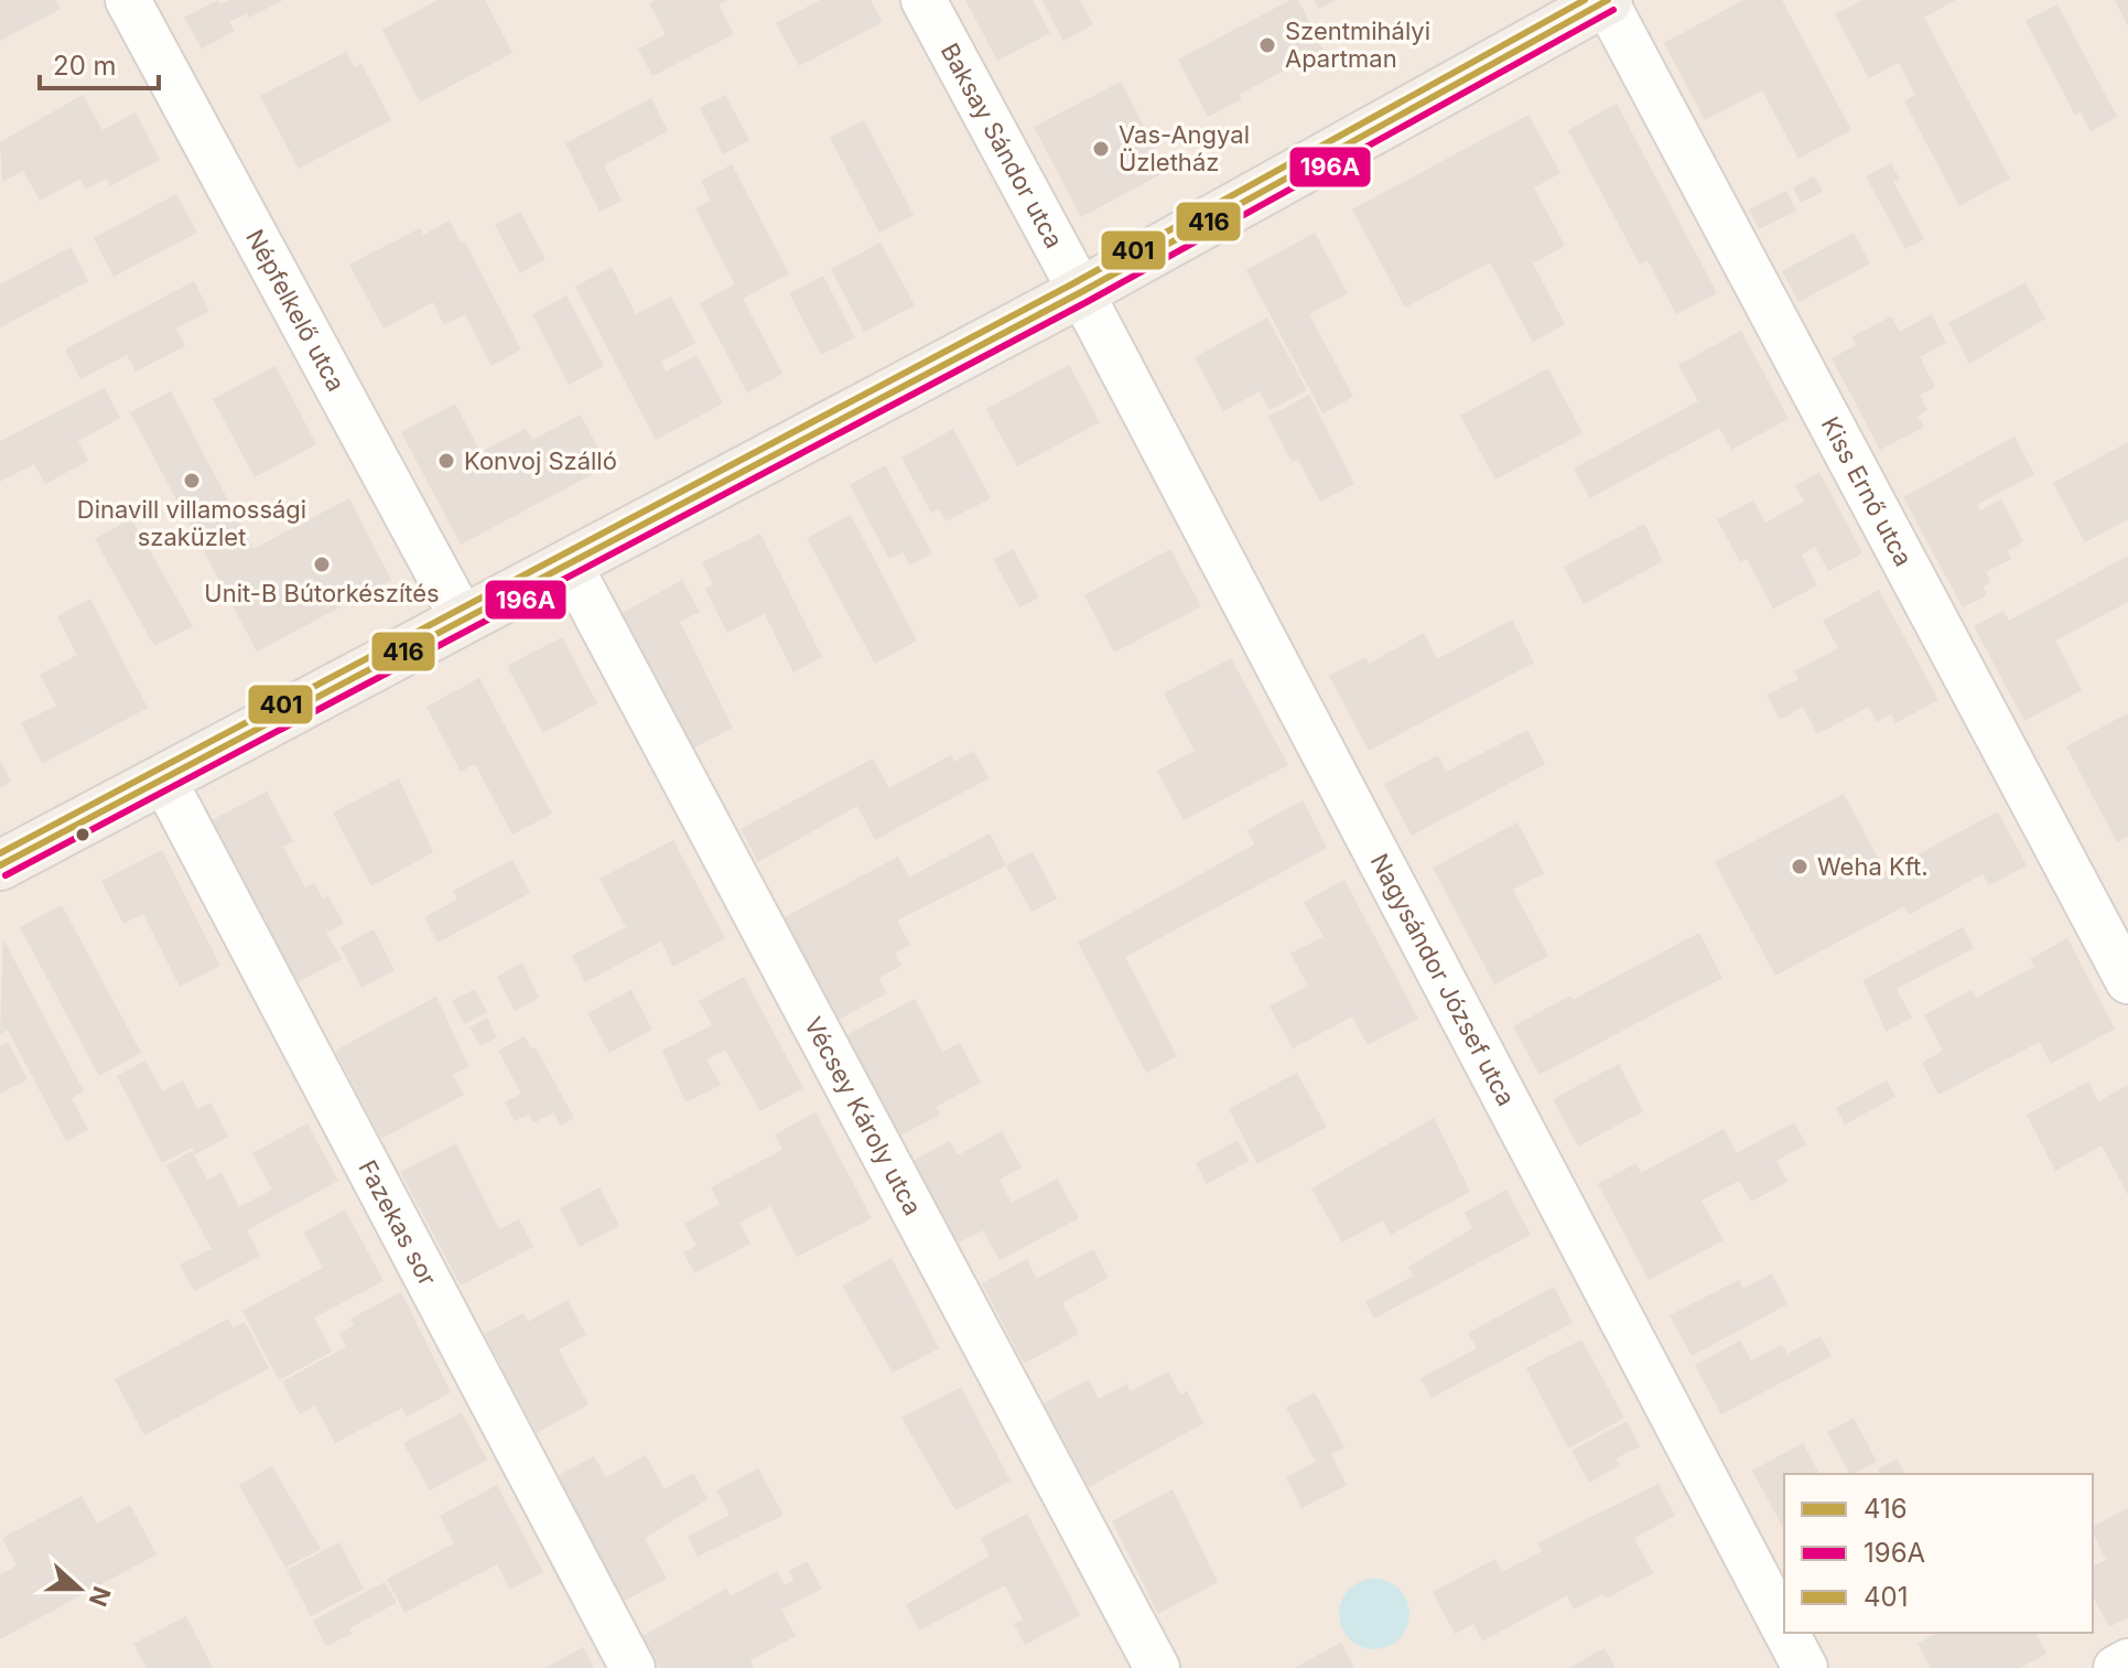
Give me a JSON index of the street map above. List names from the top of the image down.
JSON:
{
  "streets": {
    "street": [
      "Baksay Sándor utca",
      "Népfelkelő utca",
      "Kiss Ernő utca",
      "Nagysándor József utca",
      "Vécsey Károly utca",
      "Fazekas sor"
    ]
  },
  "crossings": [
    ["Baksay Sándor utca", "Nagysándor József utca"]
  ],
  "places": [
    "Szentmihályi Apartman",
    "Vas-Angyal Üzletház",
    "Konvoj Szálló",
    "Dinavill villamossági szaküzlet",
    "Unit-B Bútorkészítés",
    "Weha Kft."
  ],
  "lines": ["transit line 416", "transit line 401", "transit line 196A"],
  "legend": ["416", "196A", "401"],
  "scale_bar": "20 m",
  "north": "right"
}
